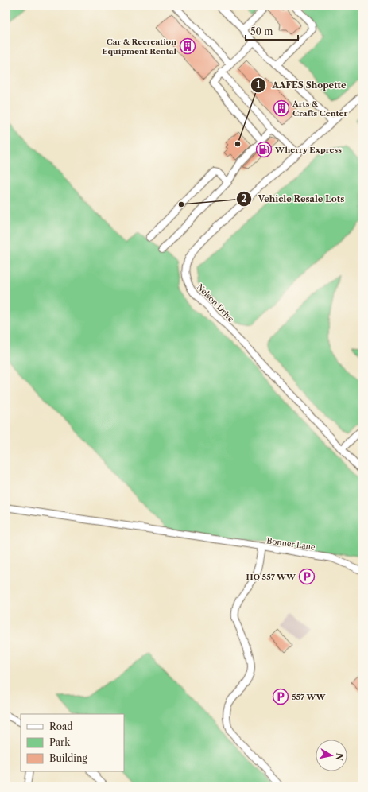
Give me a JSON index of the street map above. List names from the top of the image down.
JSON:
{
  "streets": {
    "street": ["Nelson Drive", "Bonner Lane"]
  },
  "places": {
    "building": ["Car & Recreation Equipment Rental", "Arts & Crafts Center"],
    "other": ["AAFES Shopette", "Vehicle Resale Lots"],
    "fuel station": ["Wherry Express"],
    "parking": ["HQ 557 WW", "557 WW"]
  },
  "legend": ["Road", "Park", "Building"],
  "scale_bar": "50 m",
  "north": "right"
}
